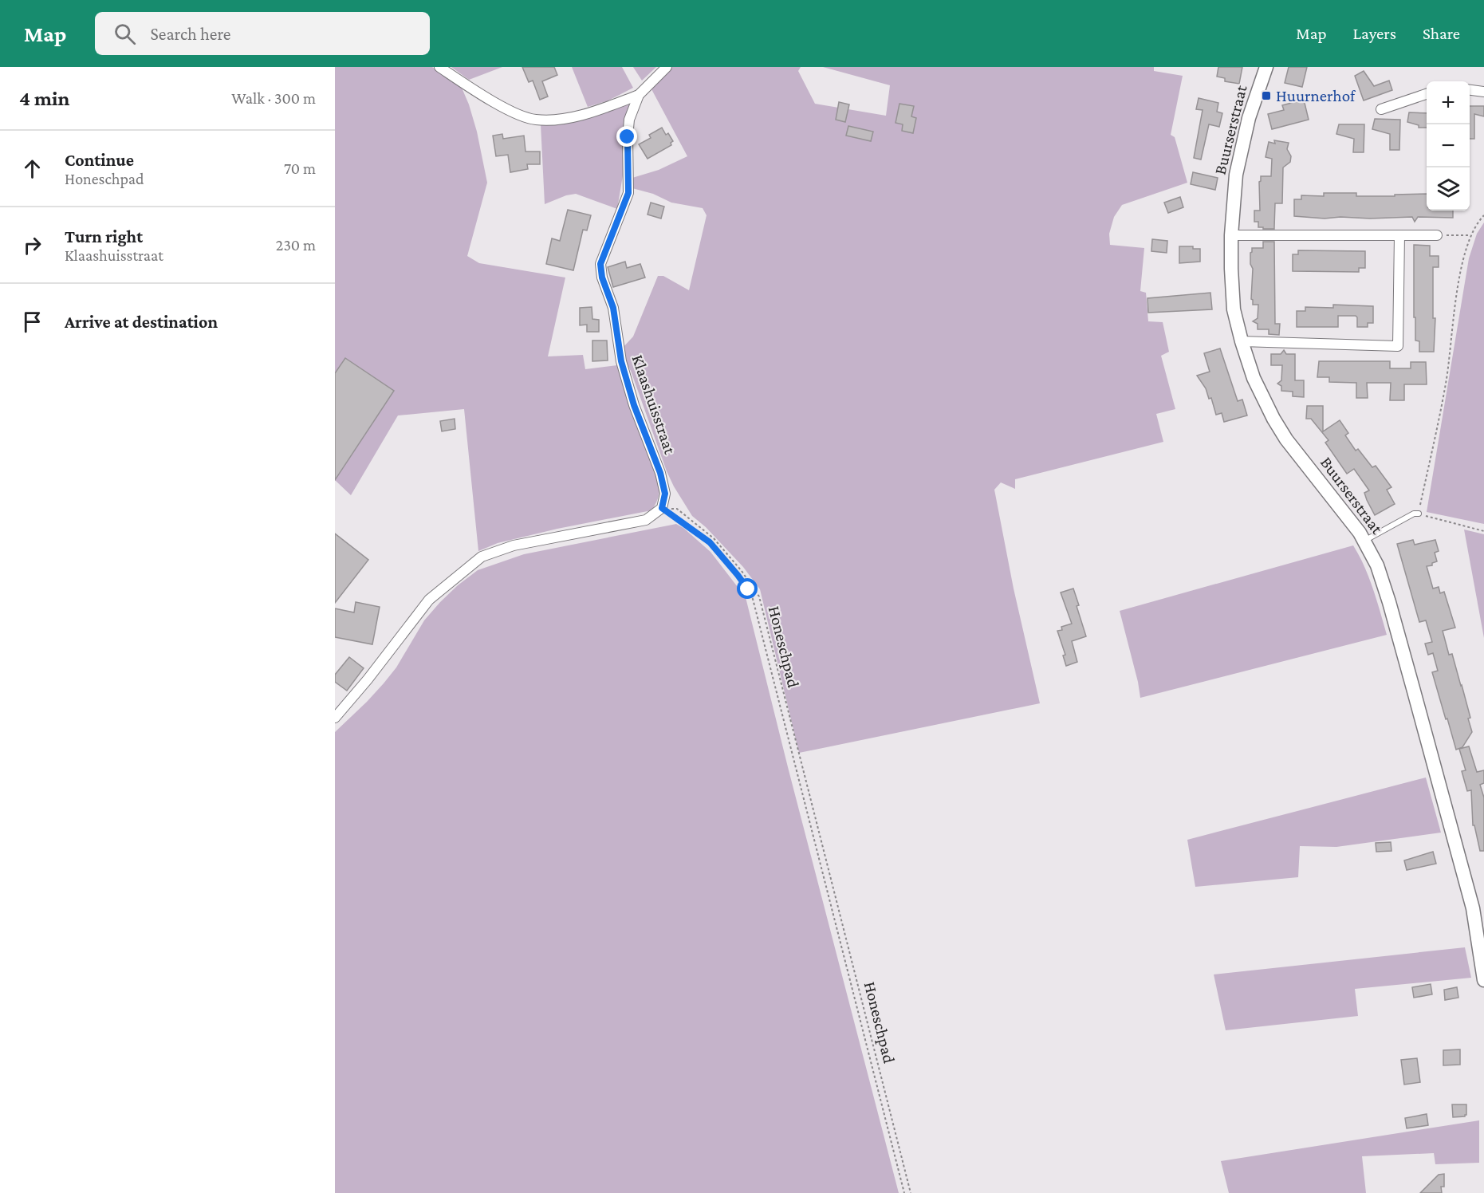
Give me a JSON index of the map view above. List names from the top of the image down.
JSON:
{
  "streets": {
    "main road": ["Buurserstraat"],
    "street": ["Klaashuisstraat"],
    "path": ["Honeschpad"]
  },
  "crossings": [
    ["Klaashuisstraat", "Honeschpad"]
  ],
  "places": {
    "transit": ["Huurnerhof"]
  },
  "page": {
    "header": "Map",
    "search": "Search here",
    "nav": ["Map", "Layers", "Share"],
    "heading": ["4 min", "Walk · 300 m"],
    "map_buttons": ["+", "−"],
    "list": [
      ["Continue", "Honeschpad", "70 m"],
      ["Turn right", "Klaashuisstraat", "230 m"],
      "Arrive at destination"
    ]
  }
}
